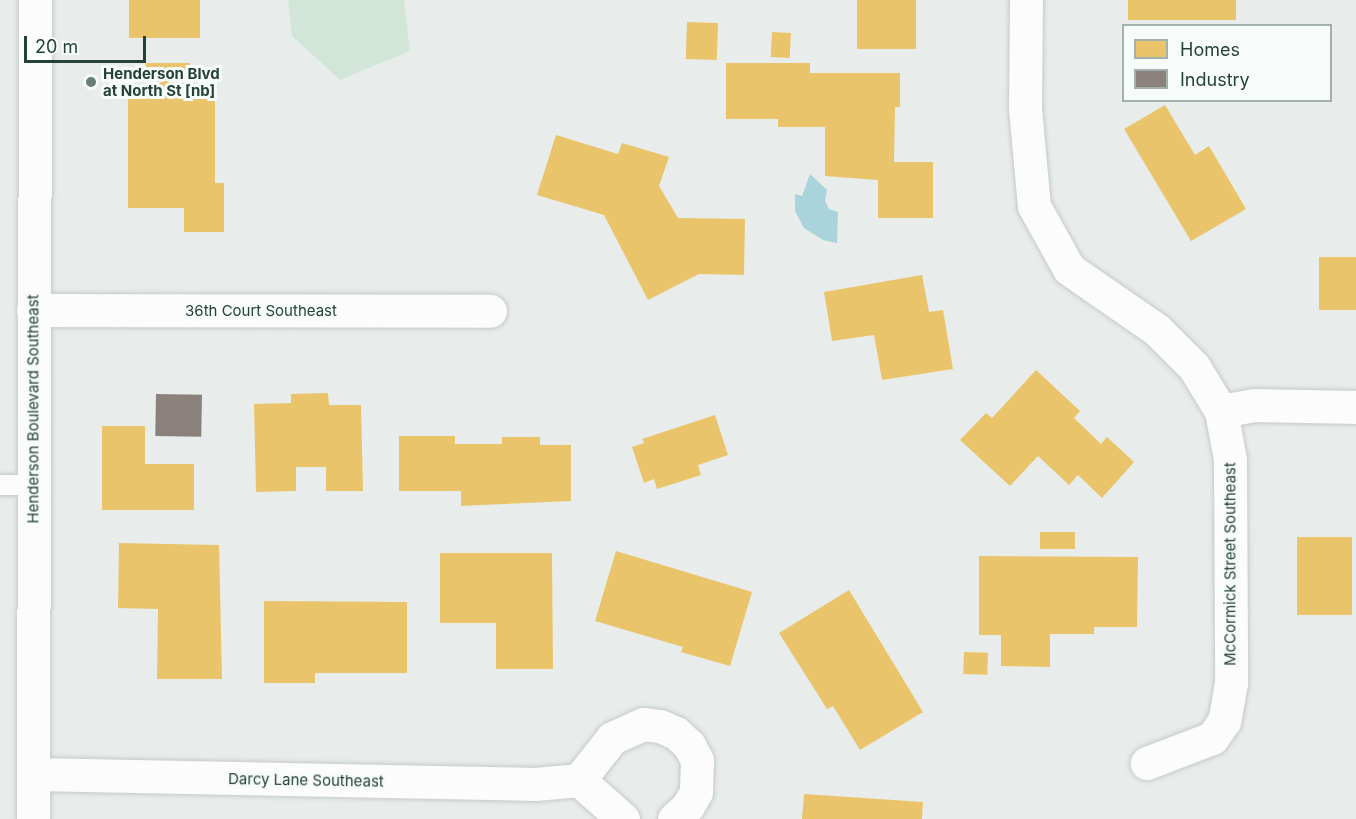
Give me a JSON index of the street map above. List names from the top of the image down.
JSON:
{
  "streets": {
    "street": [
      "36th Court Southeast",
      "Henderson Boulevard Southeast",
      "McCormick Street Southeast",
      "Darcy Lane Southeast"
    ]
  },
  "crossings": [
    ["36th Court Southeast", "Henderson Boulevard Southeast"],
    ["Henderson Boulevard Southeast", "Darcy Lane Southeast"]
  ],
  "places": ["Henderson Blvd at North St [nb]"],
  "legend": ["Homes", "Industry"],
  "scale_bar": "20 m"
}
